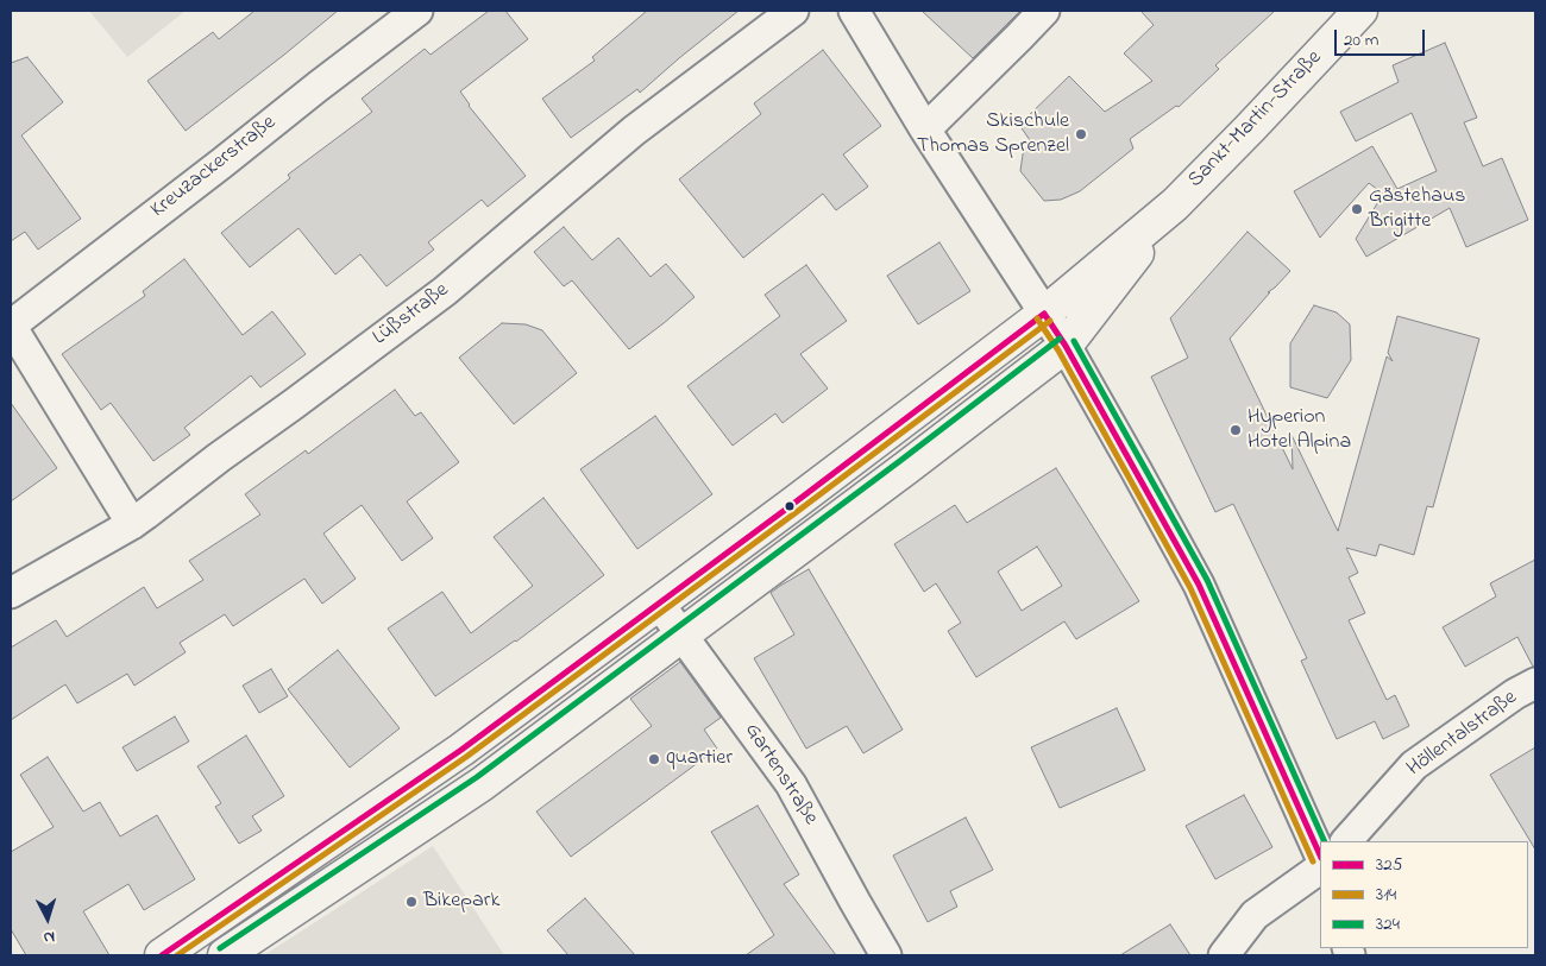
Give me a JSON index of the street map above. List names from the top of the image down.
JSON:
{
  "streets": {
    "main road": ["Sankt-Martin-Straße"],
    "street": [
      "Kreuzackerstraße",
      "Lüßstraße",
      "Höllentalstraße",
      "Gartenstraße"
    ]
  },
  "crossings": [
    ["Sankt-Martin-Straße", "Gartenstraße"],
    ["Kreuzackerstraße", "Lüßstraße"]
  ],
  "places": [
    "Skischule Thomas Sprenzel",
    "Gästehaus Brigitte",
    "Hyperion Hotel Alpina",
    "quartier",
    "Bikepark"
  ],
  "lines": ["transit line 325", "transit line 314", "transit line 324"],
  "legend": ["325", "314", "324"],
  "scale_bar": "20 m",
  "north": "bottom"
}
